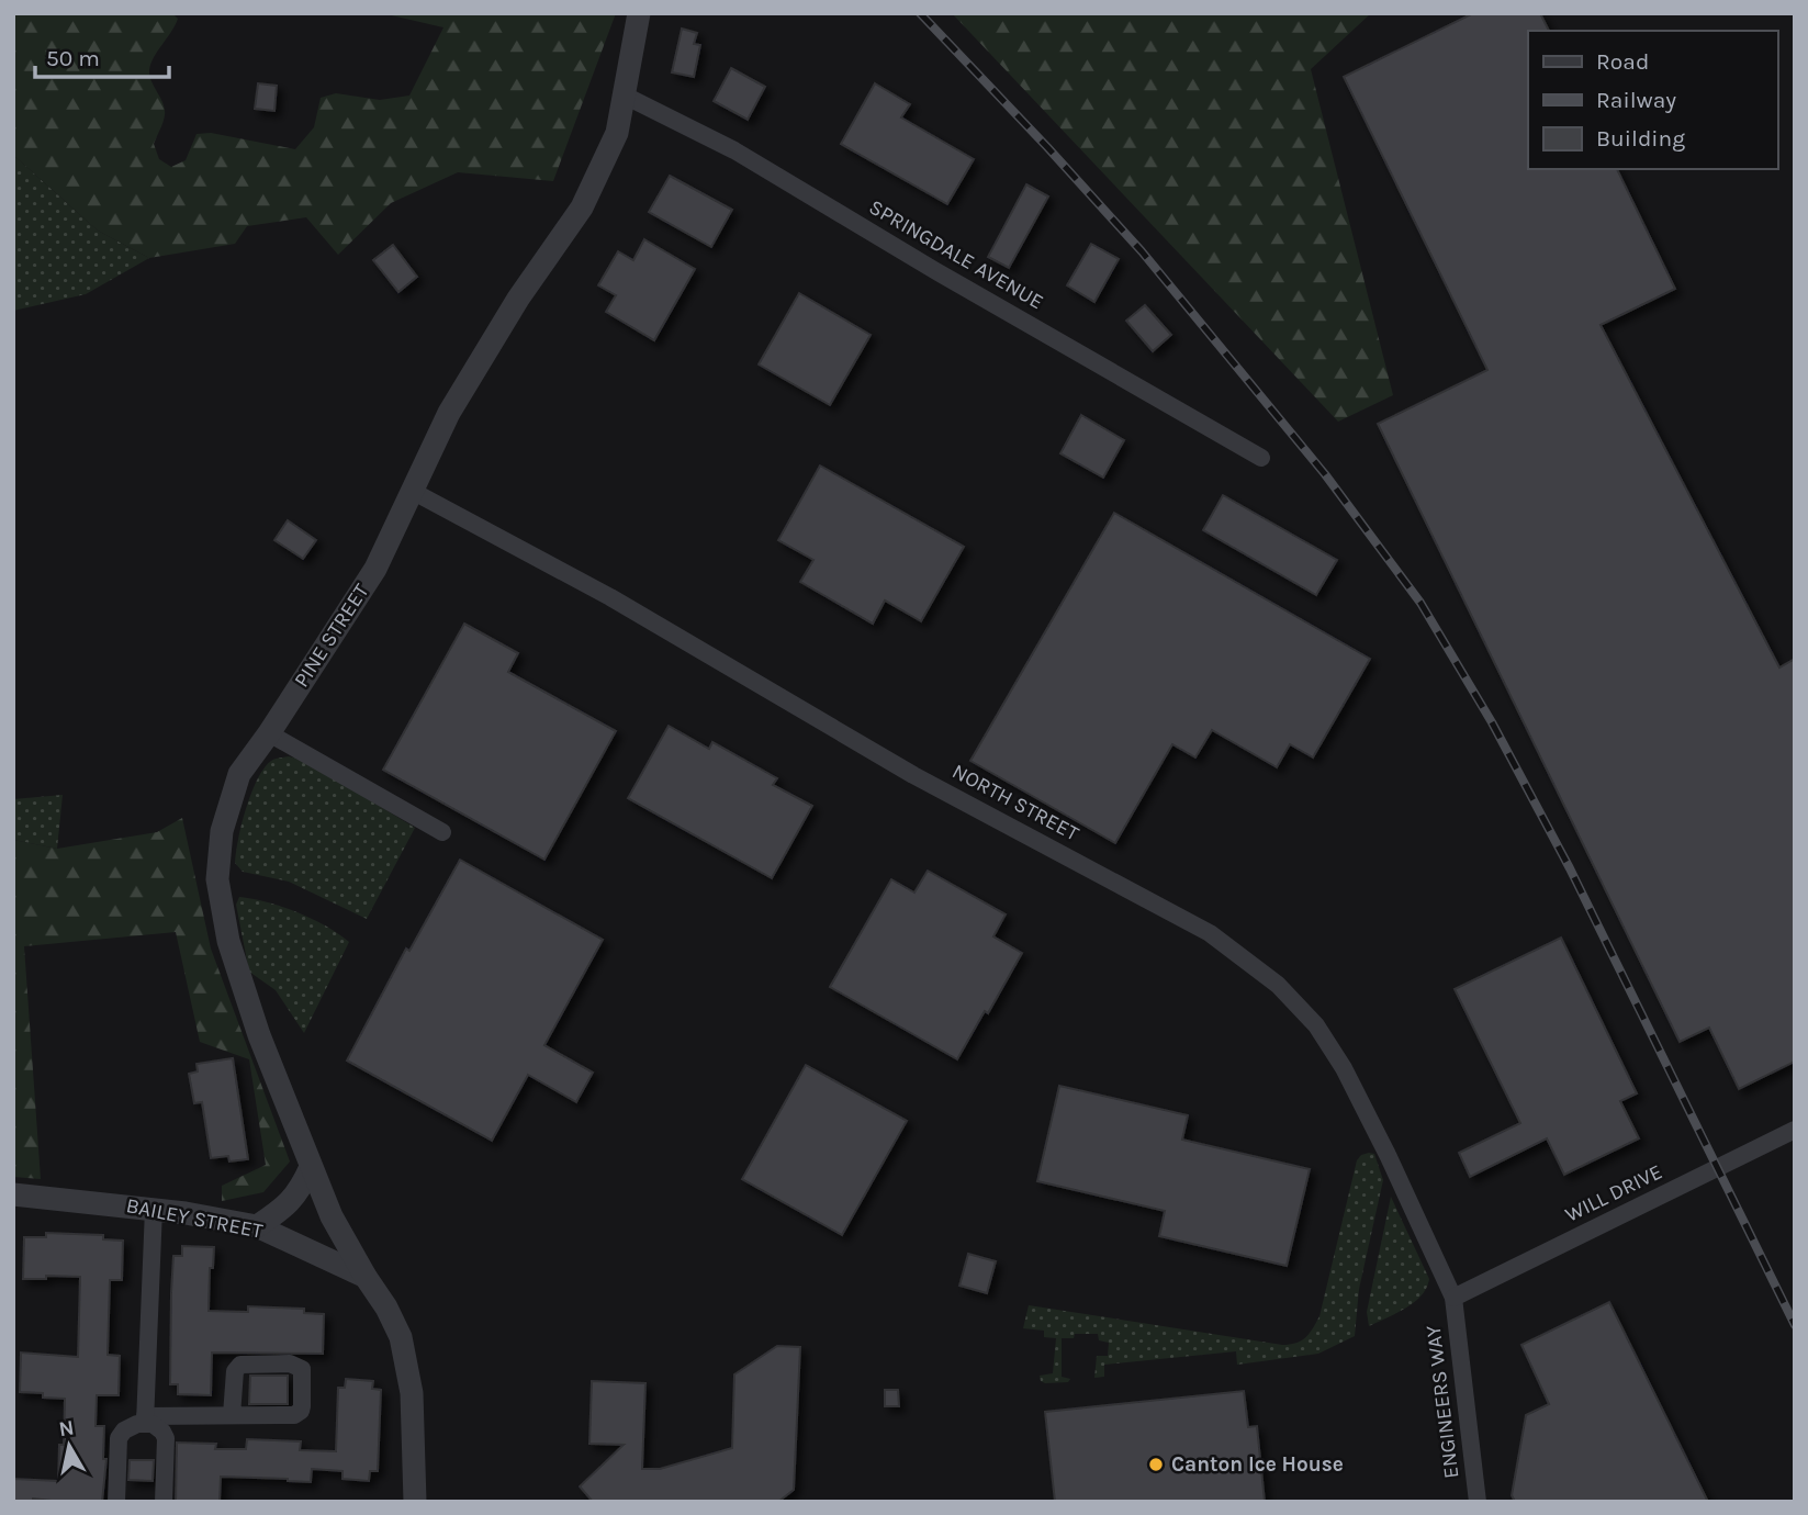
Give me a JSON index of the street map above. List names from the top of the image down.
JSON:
{
  "streets": {
    "street": [
      "SPRINGDALE AVENUE",
      "PINE STREET",
      "NORTH STREET",
      "WILL DRIVE",
      "BAILEY STREET",
      "ENGINEERS WAY"
    ]
  },
  "crossings": [
    ["SPRINGDALE AVENUE", "PINE STREET"],
    ["PINE STREET", "NORTH STREET"],
    ["PINE STREET", "BAILEY STREET"],
    ["NORTH STREET", "WILL DRIVE"],
    ["NORTH STREET", "ENGINEERS WAY"],
    ["WILL DRIVE", "ENGINEERS WAY"]
  ],
  "places": ["Canton Ice House"],
  "legend": ["Road", "Railway", "Building"],
  "scale_bar": "50 m",
  "north": "top"
}
